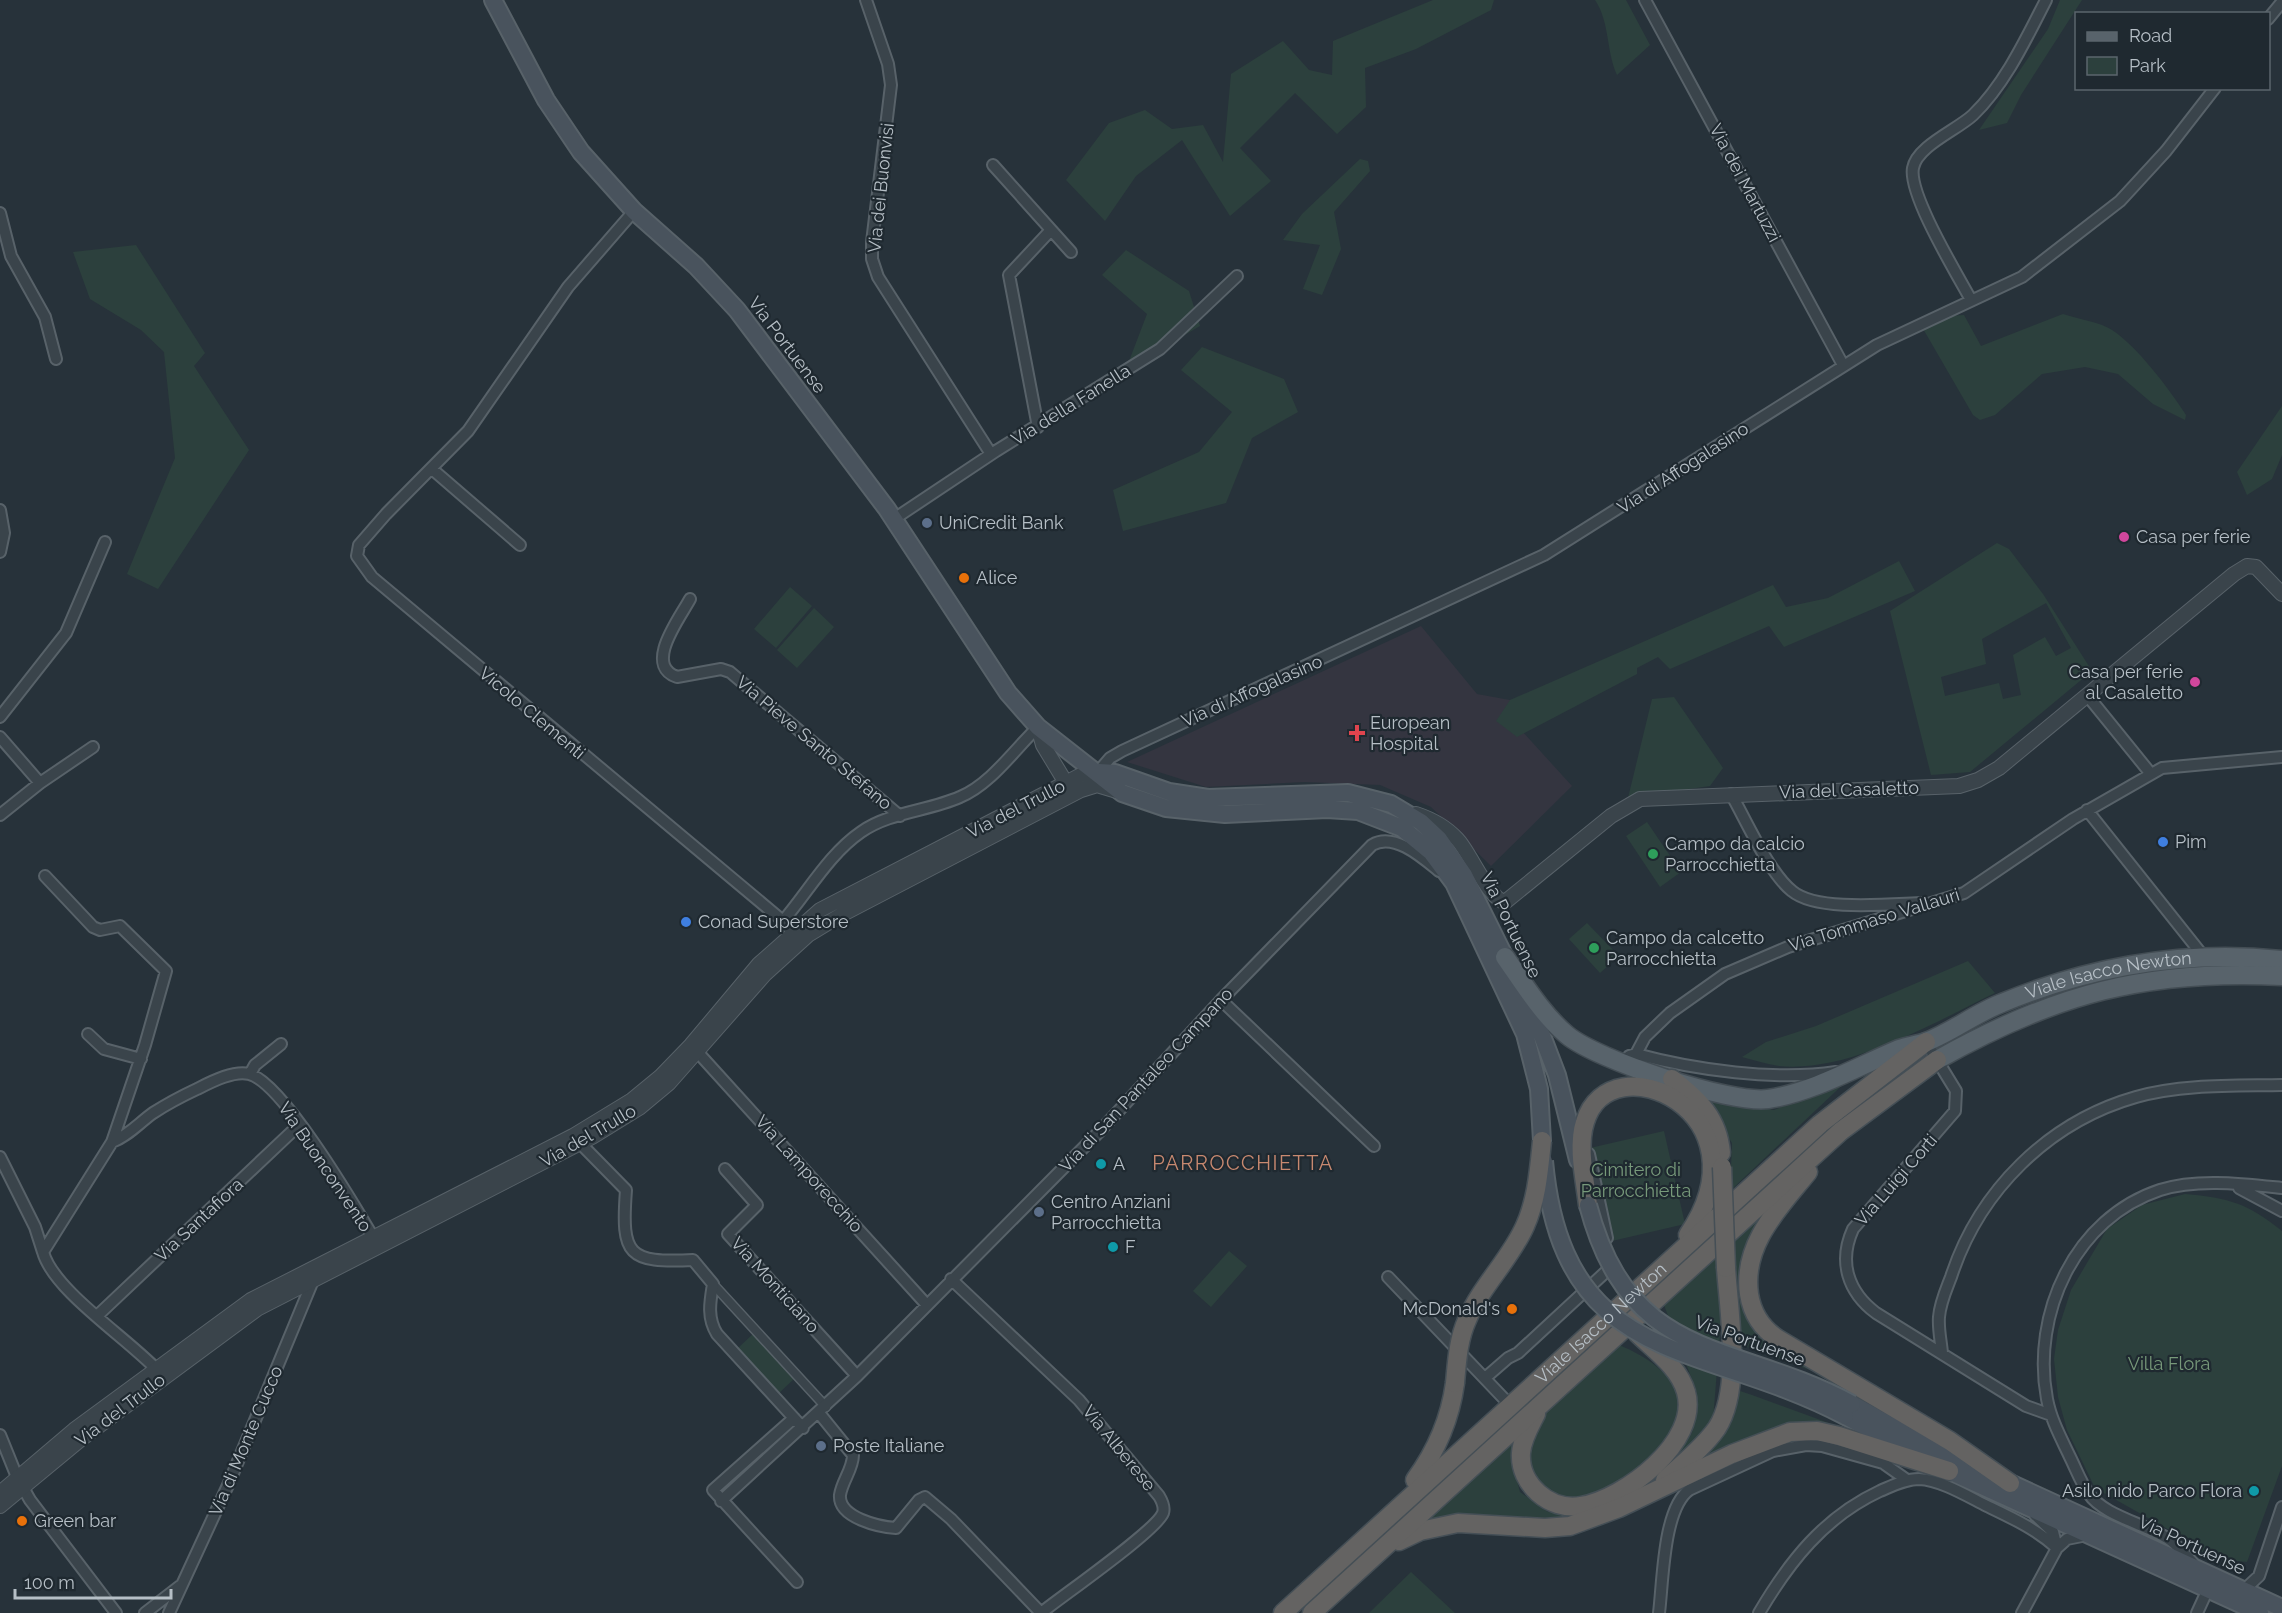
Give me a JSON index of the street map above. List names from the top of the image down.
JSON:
{
  "streets": {
    "highway": ["Viale Isacco Newton"],
    "main road": ["Via Portuense"],
    "street": [
      "Via dei Martuzzi",
      "Via dei Buonvisi",
      "Via della Fanella",
      "Via di Affogalasino",
      "Vicolo Clementi",
      "Via Pieve Santo Stefano",
      "Via del Casaletto",
      "Via del Trullo",
      "Via Tommaso Vallauri",
      "Via di San Pantaleo Campano",
      "Via Buonconvento",
      "Via Lamporecchio",
      "Via Luigi Corti",
      "Via Santafiora",
      "Via Monticiano",
      "Via di Monte Cucco",
      "Via Alberese"
    ]
  },
  "crossings": [
    ["Via dei Martuzzi", "Via di Affogalasino"],
    ["Via dei Buonvisi", "Via della Fanella"],
    ["Via Portuense", "Via della Fanella"],
    ["Via Portuense", "Via di Affogalasino"],
    ["Via Portuense", "Vicolo Clementi"],
    ["Via Portuense", "Via del Casaletto"],
    ["Via Portuense", "Via del Trullo"],
    ["Via Portuense", "Via di San Pantaleo Campano"],
    ["Via di Affogalasino", "Via del Trullo"],
    ["Vicolo Clementi", "Via del Trullo"],
    ["Via Pieve Santo Stefano", "Via del Trullo"],
    ["Via del Trullo", "Via Buonconvento"],
    ["Via del Trullo", "Via Lamporecchio"],
    ["Via del Trullo", "Via di Monte Cucco"],
    ["Viale Isacco Newton", "Via Luigi Corti"],
    ["Via di San Pantaleo Campano", "Via Lamporecchio"],
    ["Via di San Pantaleo Campano", "Via Monticiano"],
    ["Via di San Pantaleo Campano", "Via Alberese"],
    ["Via Buonconvento", "Via Santafiora"]
  ],
  "districts": ["PARROCCHIETTA"],
  "parks": ["Cimitero di Parrocchietta", "Villa Flora"],
  "places": {
    "other": [
      "UniCredit Bank",
      "Casa per ferie",
      "Alice",
      "Casa per ferie al Casaletto",
      "Pim",
      "Campo da calcio Parrocchietta",
      "Conad Superstore",
      "Campo da calcetto Parrocchietta",
      "A",
      "Centro Anziani Parrocchietta",
      "F",
      "McDonald's",
      "Poste Italiane",
      "Asilo nido Parco Flora",
      "Green bar"
    ],
    "health": ["European Hospital"]
  },
  "legend": ["Road", "Park"],
  "scale_bar": "100 m"
}
